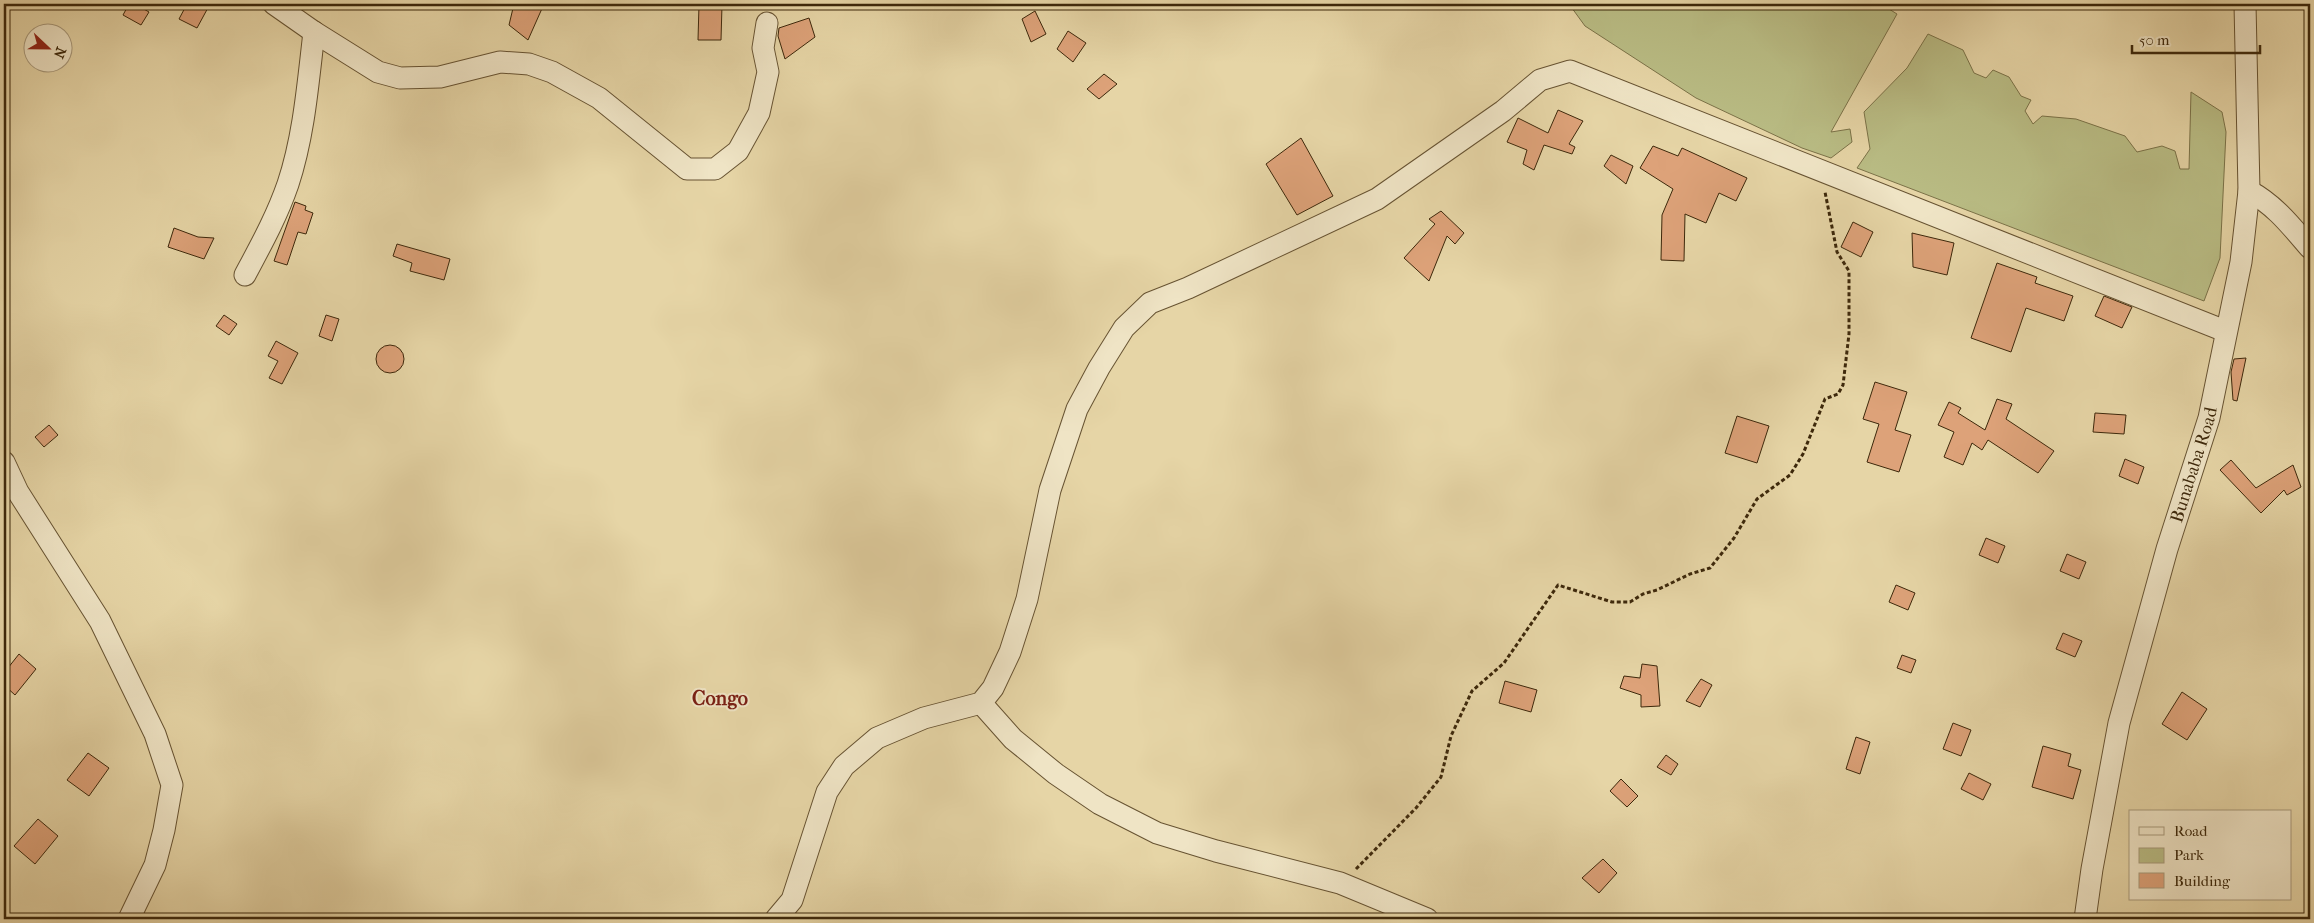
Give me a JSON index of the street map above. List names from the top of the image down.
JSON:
{
  "streets": {
    "street": ["Bunababa Road"]
  },
  "districts": ["Congo"],
  "legend": ["Road", "Park", "Building"],
  "scale_bar": "50 m",
  "north": "right"
}
